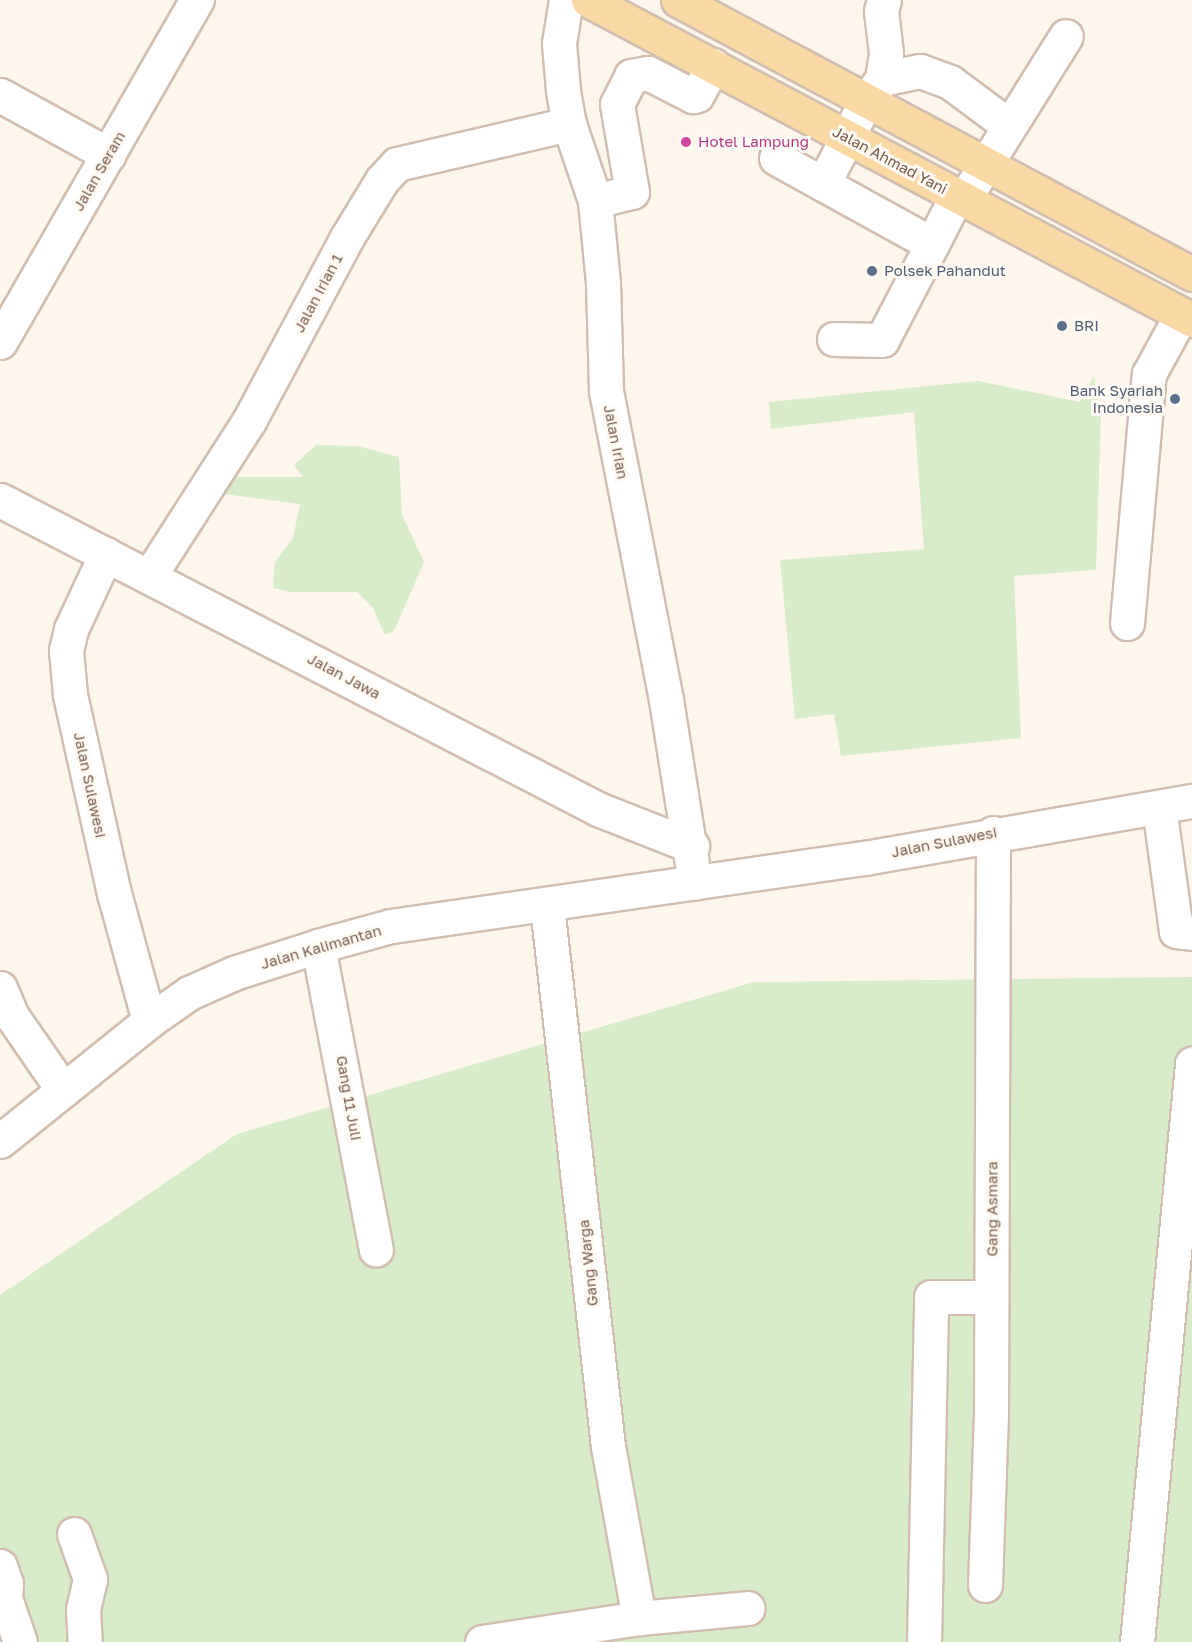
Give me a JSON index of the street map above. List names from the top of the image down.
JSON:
{
  "streets": {
    "main road": ["Jalan Ahmad Yani"],
    "street": [
      "Jalan Seram",
      "Jalan Irian 1",
      "Jalan Irian",
      "Jalan Jawa",
      "Jalan Sulawesi",
      "Jalan Kalimantan",
      "Gang 11 Juli",
      "Gang Asmara",
      "Gang Warga"
    ]
  },
  "crossings": [
    ["Jalan Irian 1", "Jalan Irian"],
    ["Jalan Irian 1", "Jalan Jawa"],
    ["Jalan Irian", "Jalan Jawa"],
    ["Jalan Irian", "Jalan Sulawesi"],
    ["Jalan Irian", "Jalan Kalimantan"],
    ["Jalan Jawa", "Jalan Sulawesi"],
    ["Jalan Sulawesi", "Jalan Kalimantan"],
    ["Jalan Sulawesi", "Gang Asmara"],
    ["Jalan Kalimantan", "Gang 11 Juli"],
    ["Jalan Kalimantan", "Gang Warga"]
  ],
  "places": [
    "Hotel Lampung",
    "Polsek Pahandut",
    "BRI",
    "Bank Syariah Indonesia"
  ]
}
